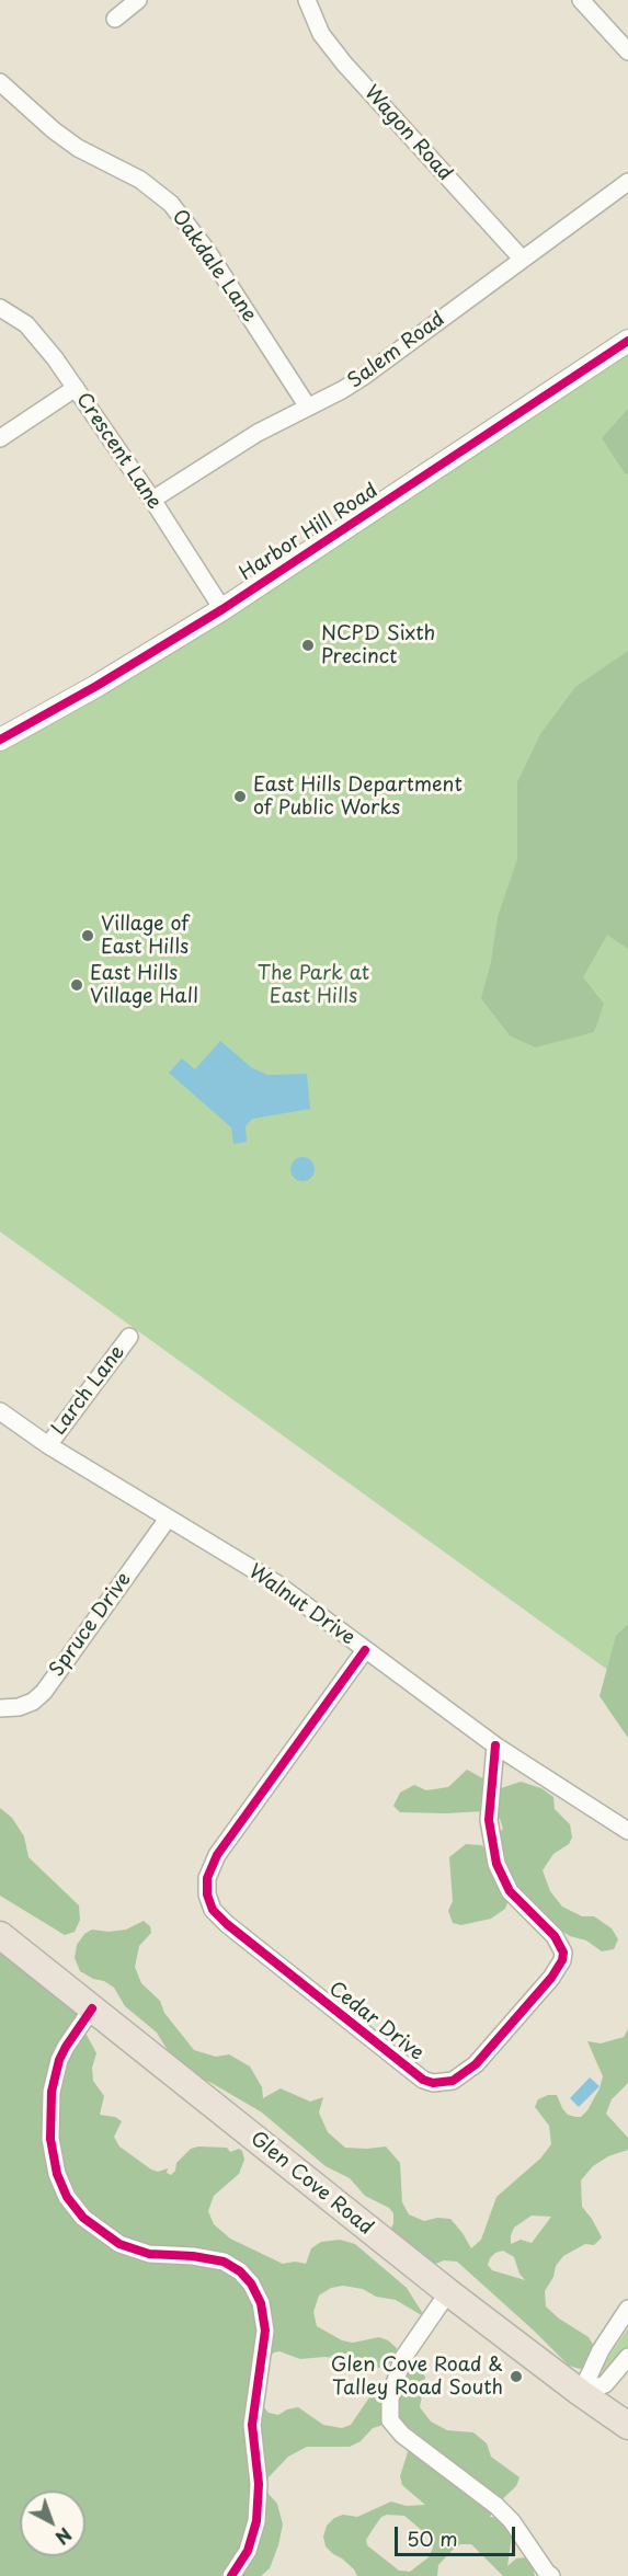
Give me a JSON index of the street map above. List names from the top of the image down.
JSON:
{
  "streets": {
    "main road": ["Glen Cove Road"],
    "street": [
      "Wagon Road",
      "Oakdale Lane",
      "Salem Road",
      "Crescent Lane",
      "Harbor Hill Road",
      "Larch Lane",
      "Walnut Drive",
      "Spruce Drive",
      "Cedar Drive"
    ]
  },
  "crossings": [
    ["Wagon Road", "Salem Road"],
    ["Oakdale Lane", "Salem Road"],
    ["Salem Road", "Crescent Lane"],
    ["Crescent Lane", "Harbor Hill Road"],
    ["Larch Lane", "Walnut Drive"],
    ["Walnut Drive", "Spruce Drive"],
    ["Walnut Drive", "Cedar Drive"]
  ],
  "parks": ["The Park at East Hills"],
  "places": [
    "NCPD Sixth Precinct",
    "East Hills Department of Public Works",
    "Village of East Hills",
    "East Hills Village Hall",
    "Glen Cove Road & Talley Road South"
  ],
  "scale_bar": "50 m",
  "north": "bottom right"
}
